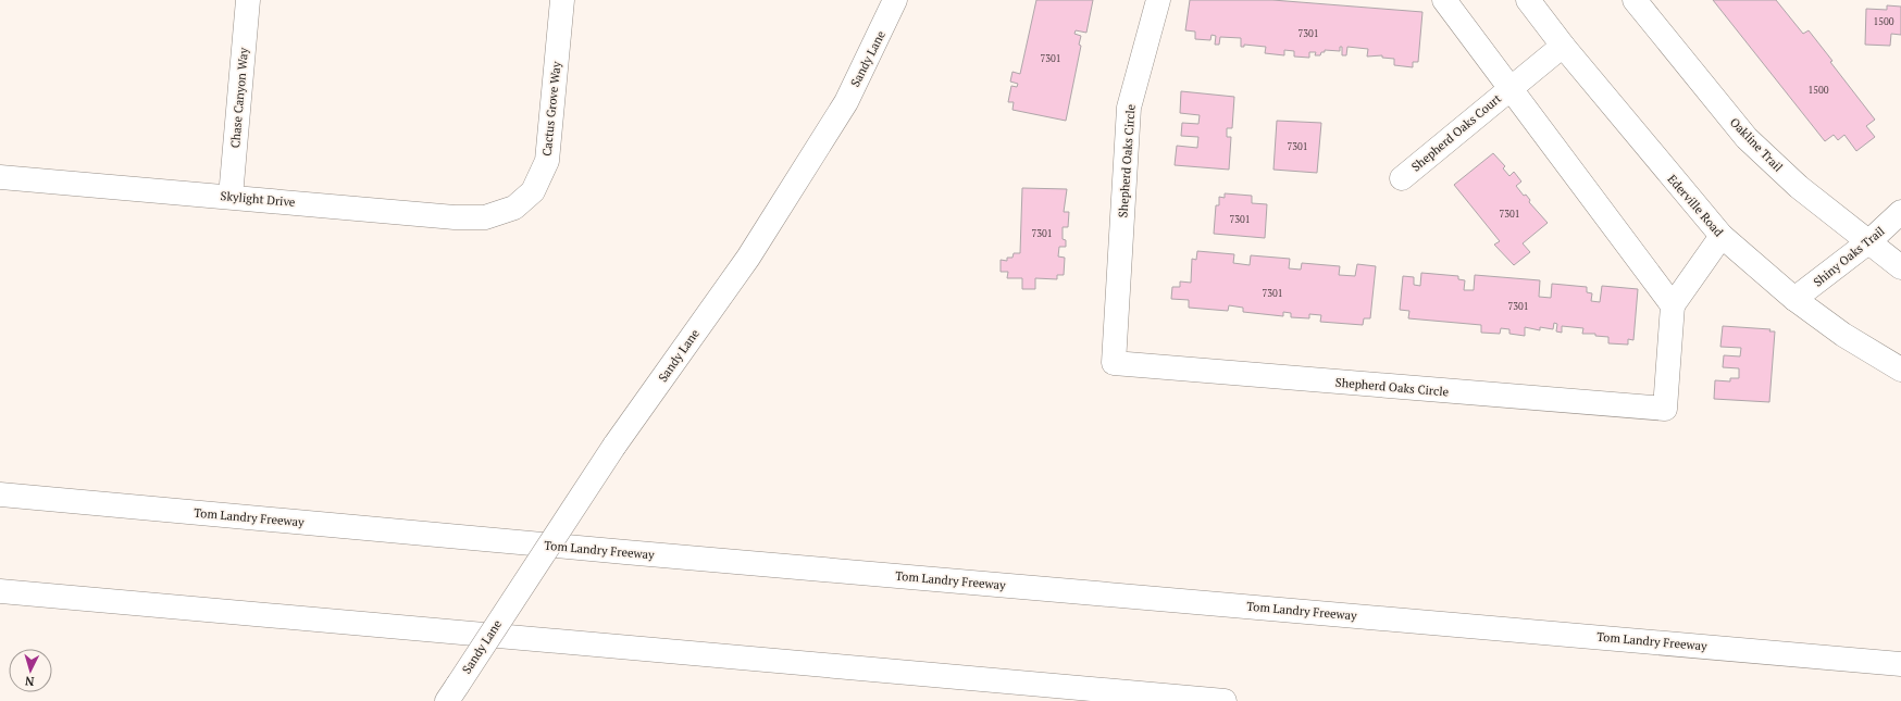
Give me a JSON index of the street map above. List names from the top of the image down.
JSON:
{
  "streets": {
    "main road": [
      "Sandy Lane",
      "Chase Canyon Way",
      "Cactus Grove Way",
      "Shepherd Oaks Court",
      "Oakline Trail",
      "Shepherd Oaks Circle",
      "Skylight Drive",
      "Ederville Road",
      "Shiny Oaks Trail",
      "Tom Landry Freeway"
    ]
  },
  "crossings": [
    ["Chase Canyon Way", "Skylight Drive"],
    ["Cactus Grove Way", "Skylight Drive"],
    ["Oakline Trail", "Shiny Oaks Trail"],
    ["Ederville Road", "Shiny Oaks Trail"]
  ],
  "house_numbers": [
    "1500",
    "7301",
    "7301",
    "1500",
    "7301",
    "7301",
    "7301",
    "7301",
    "7301",
    "7301"
  ],
  "north": "bottom"
}
